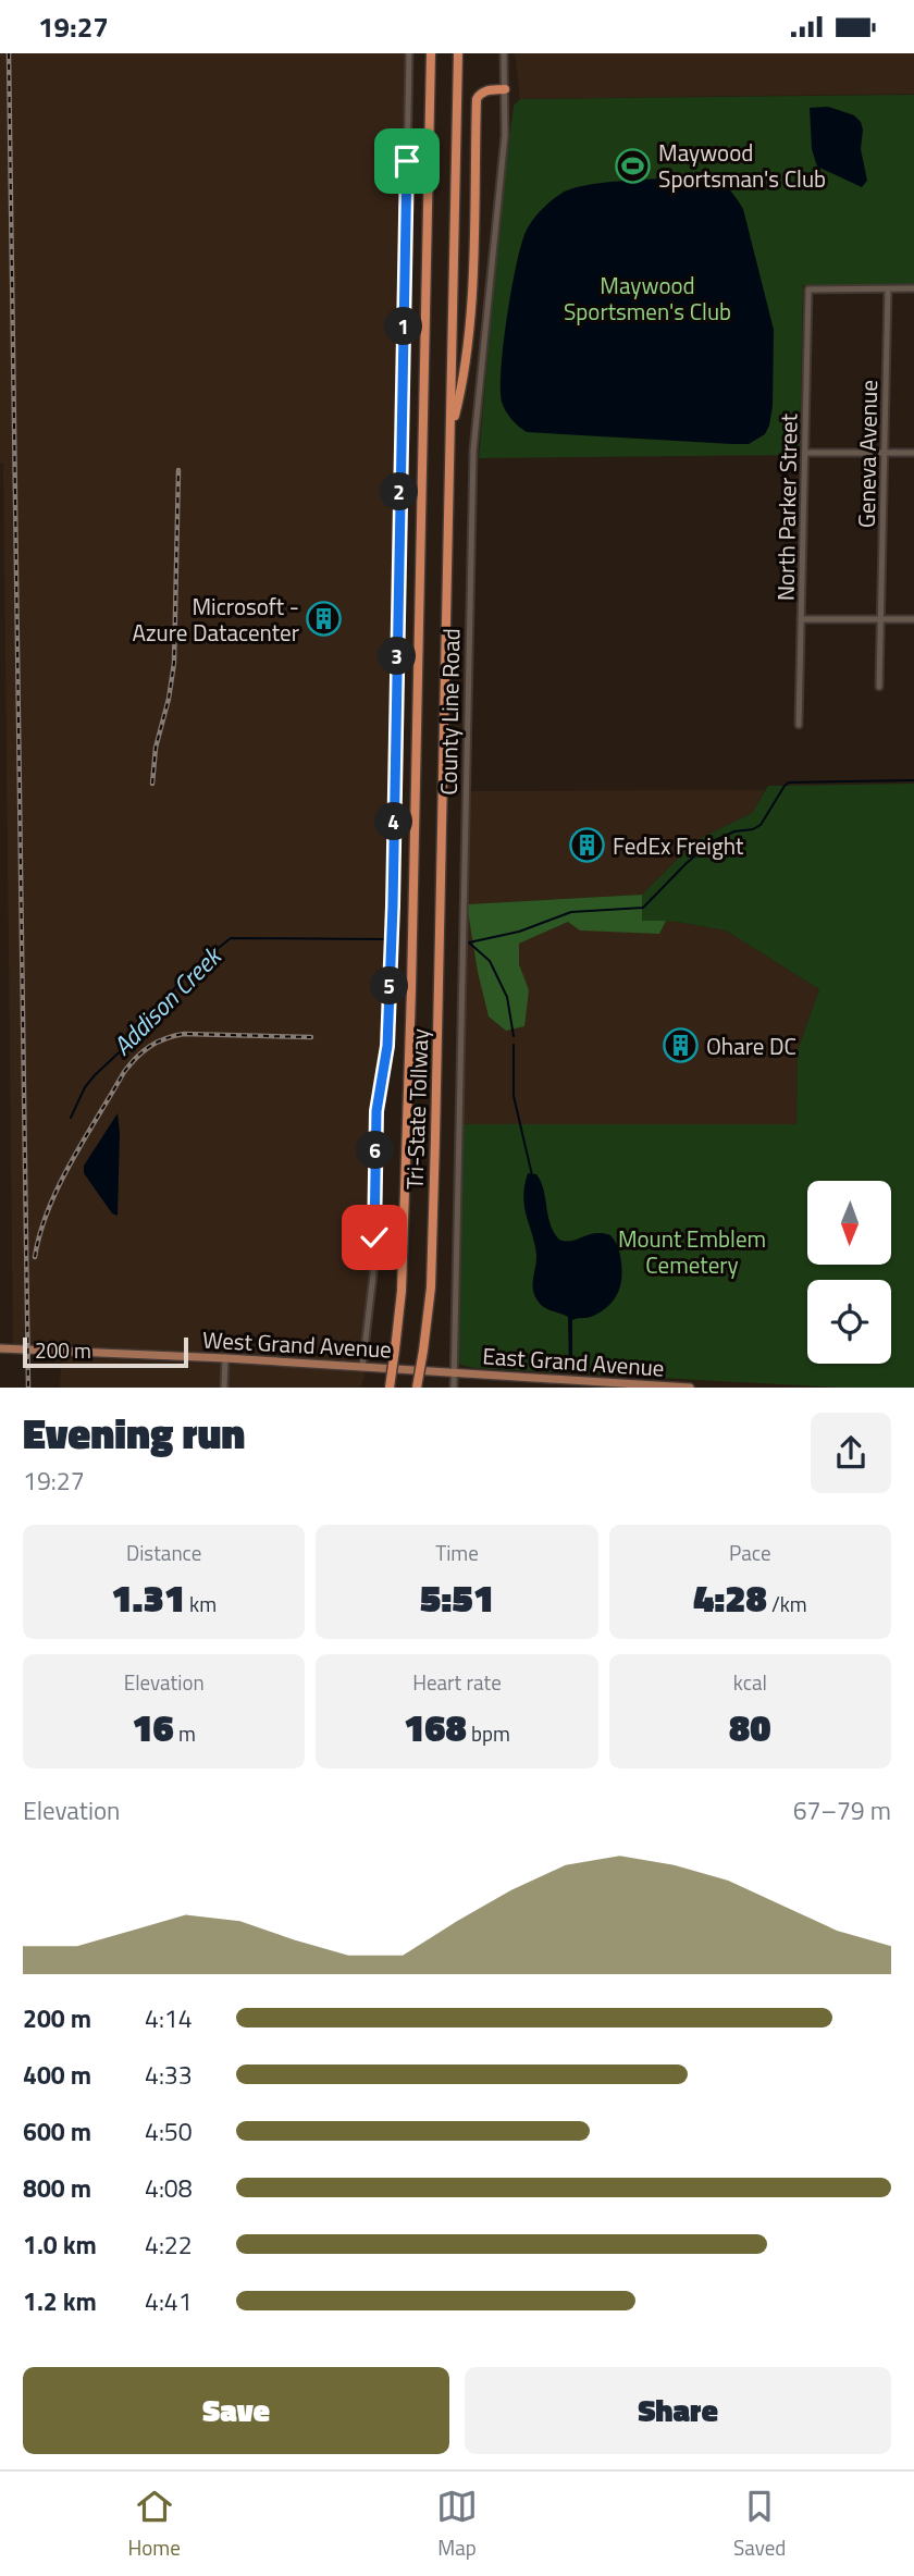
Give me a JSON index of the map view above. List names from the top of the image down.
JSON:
{
  "streets": {
    "highway": ["Tri-State Tollway"],
    "main road": ["West Grand Avenue", "East Grand Avenue"],
    "street": ["Geneva Avenue", "North Parker Street", "County Line Road"]
  },
  "crossings": [
    ["Geneva Avenue", "North Parker Street"],
    ["County Line Road", "West Grand Avenue"],
    ["County Line Road", "East Grand Avenue"],
    ["West Grand Avenue", "East Grand Avenue"]
  ],
  "water": ["Addison Creek"],
  "parks": ["Maywood Sportsmen's Club", "Mount Emblem Cemetery"],
  "places": {
    "sports": ["Maywood Sportsman's Club"],
    "building": ["Microsoft - Azure Datacenter", "FedEx Freight", "Ohare DC"]
  },
  "scale_bar": "200 m",
  "north": "bottom",
  "page": {
    "status": "19:27",
    "pins": [
      "1",
      "2",
      "3",
      "4",
      "5",
      "6"
    ],
    "scale": "200 m",
    "heading": ["Evening run", "19:27"],
    "stats": [
      ["Distance", "1.31 km"],
      ["Time", "5:51"],
      ["Pace", "4:28 /km"],
      ["Elevation", "16 m"],
      ["Heart rate", "168 bpm"],
      ["kcal", "80"]
    ],
    "chart": ["Elevation", "67–79 m"],
    "list": [
      {
        "name": "200 m",
        "note": "4:14"
      },
      {
        "name": "400 m",
        "note": "4:33"
      },
      {
        "name": "600 m",
        "note": "4:50"
      },
      {
        "name": "800 m",
        "note": "4:08"
      },
      {
        "name": "1.0 km",
        "note": "4:22"
      },
      {
        "name": "1.2 km",
        "note": "4:41"
      }
    ],
    "buttons": ["Save", "Share"],
    "tabs": ["Home", "Map", "Saved"]
  }
}
